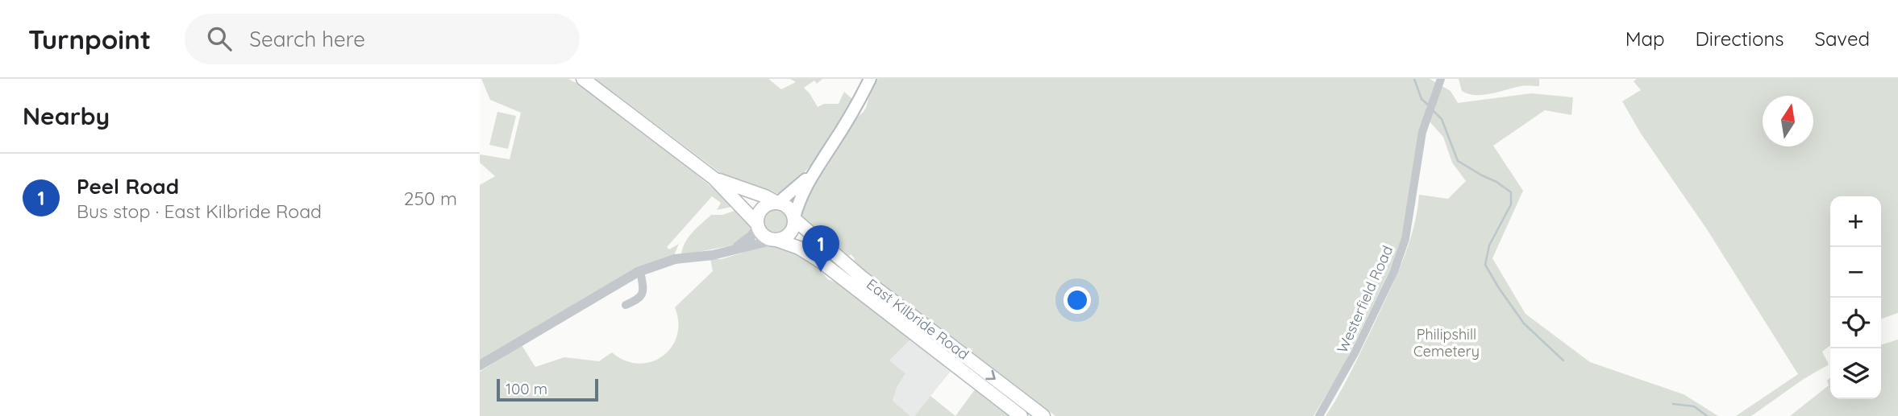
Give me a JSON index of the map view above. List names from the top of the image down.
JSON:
{
  "streets": {
    "main road": ["East Kilbride Road"],
    "street": ["Westerfield Road"]
  },
  "parks": ["Philipshill Cemetery"],
  "scale_bar": "100 m",
  "north": "top",
  "page": {
    "header": "Turnpoint",
    "search": "Search here",
    "nav": ["Map", "Directions", "Saved"],
    "heading": "Nearby",
    "list": [
      {
        "mark": "1",
        "name": "Peel Road",
        "note": "Bus stop · East Kilbride Road",
        "value": "250 m"
      }
    ],
    "map_buttons": ["+", "−"],
    "pins": "1",
    "scale": "100 m"
  }
}
